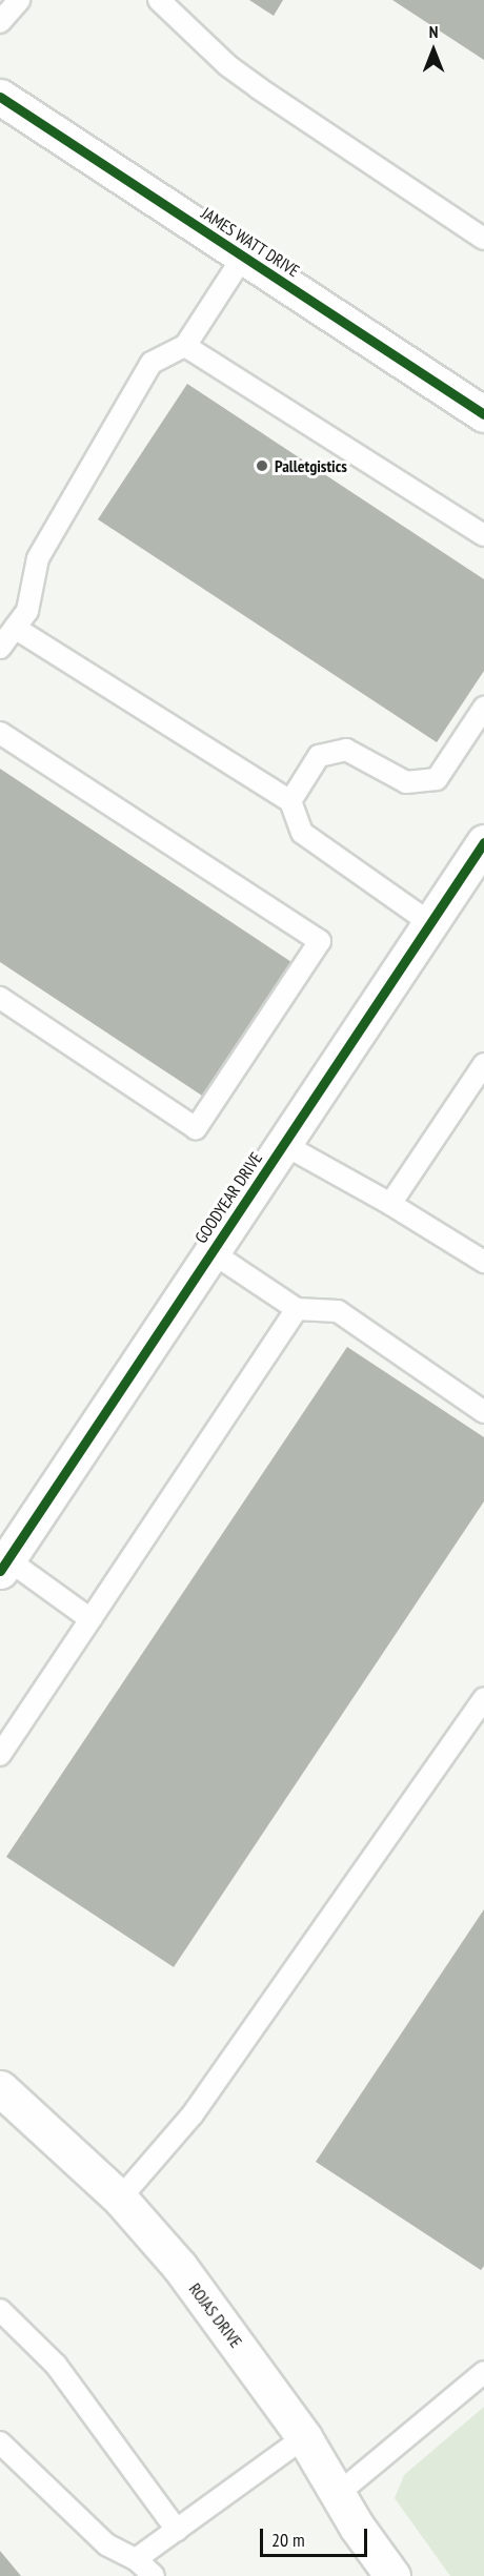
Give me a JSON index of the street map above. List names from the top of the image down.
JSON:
{
  "streets": {
    "street": ["JAMES WATT DRIVE", "GOODYEAR DRIVE", "ROJAS DRIVE"]
  },
  "places": ["Palletgistics"],
  "scale_bar": "20 m",
  "north": "top"
}
